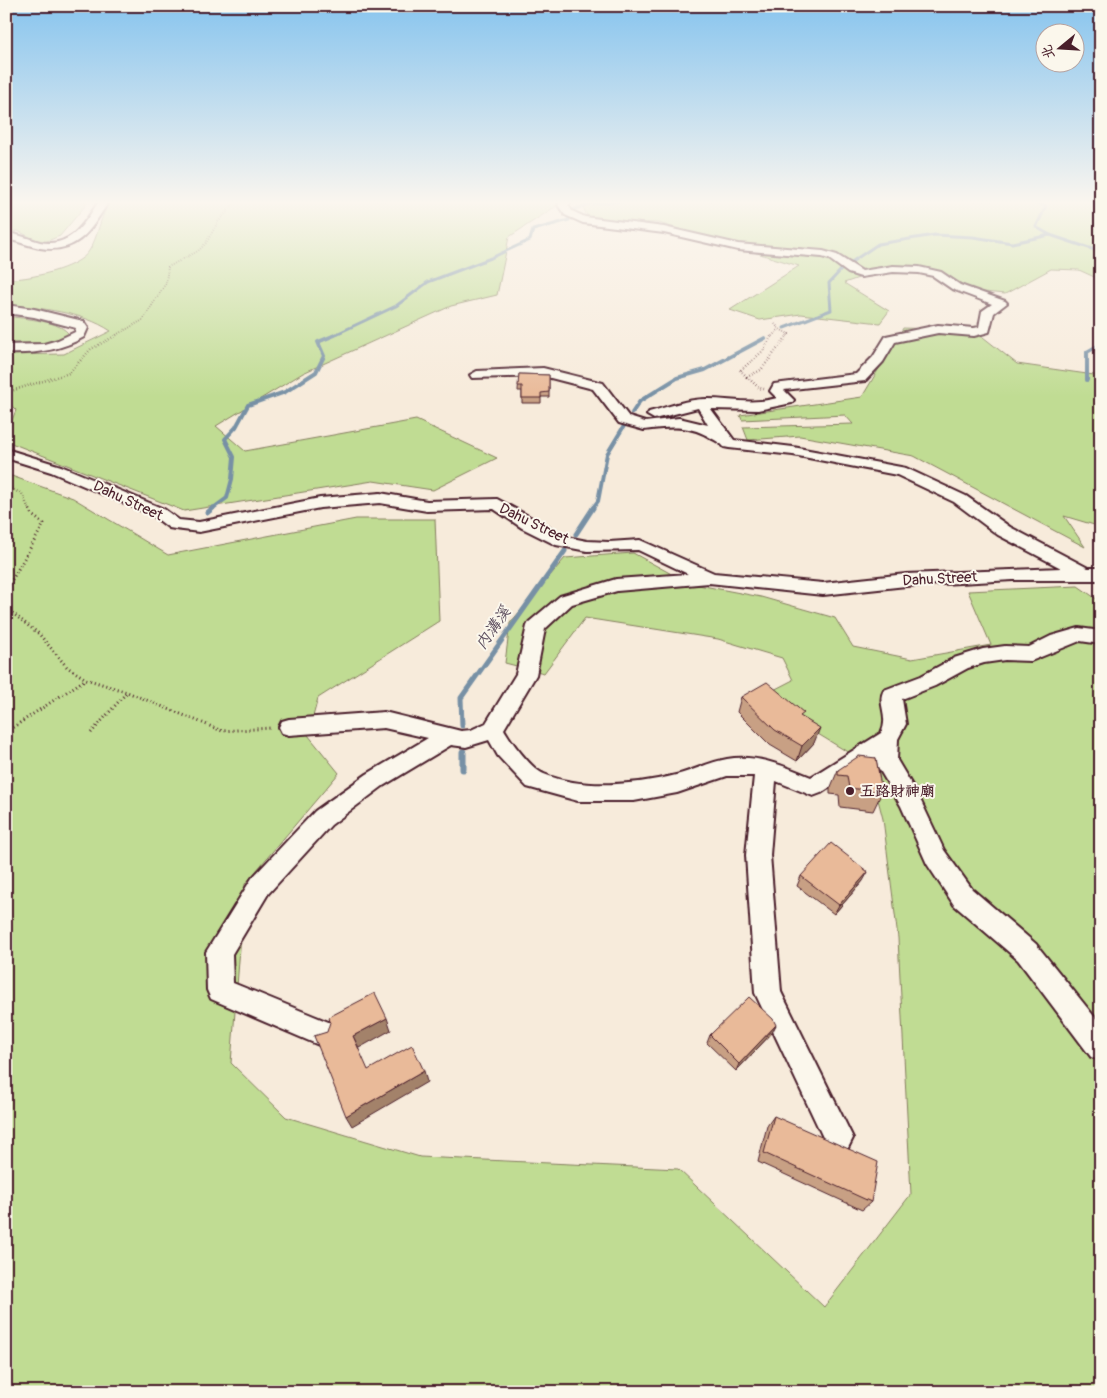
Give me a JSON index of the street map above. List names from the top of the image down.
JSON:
{
  "streets": {
    "street": ["Dahu Street"]
  },
  "water": ["內溝溪"],
  "places": ["五路財神廟"],
  "north": "left"
}
